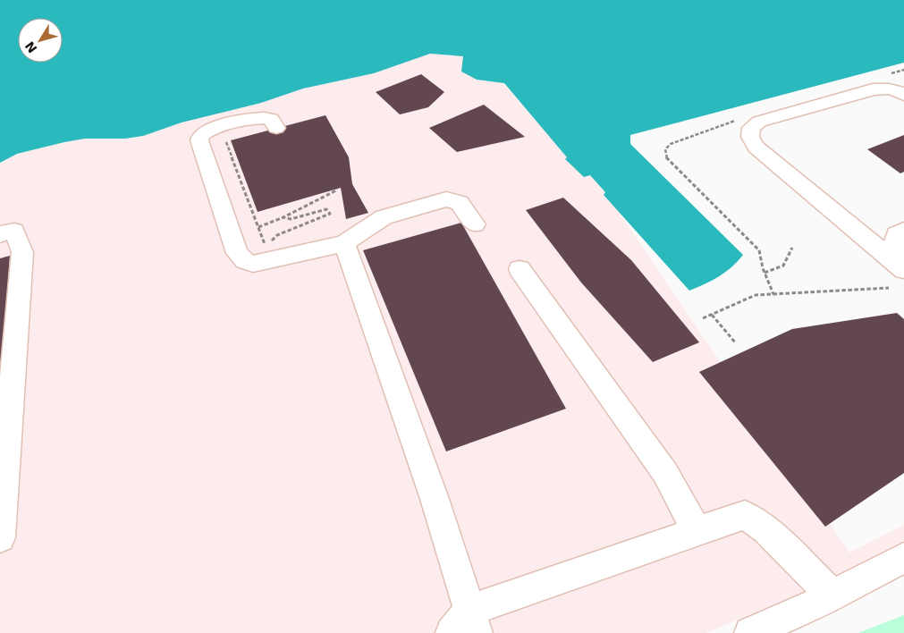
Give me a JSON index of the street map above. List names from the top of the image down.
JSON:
{
  "north": "bottom left"
}
